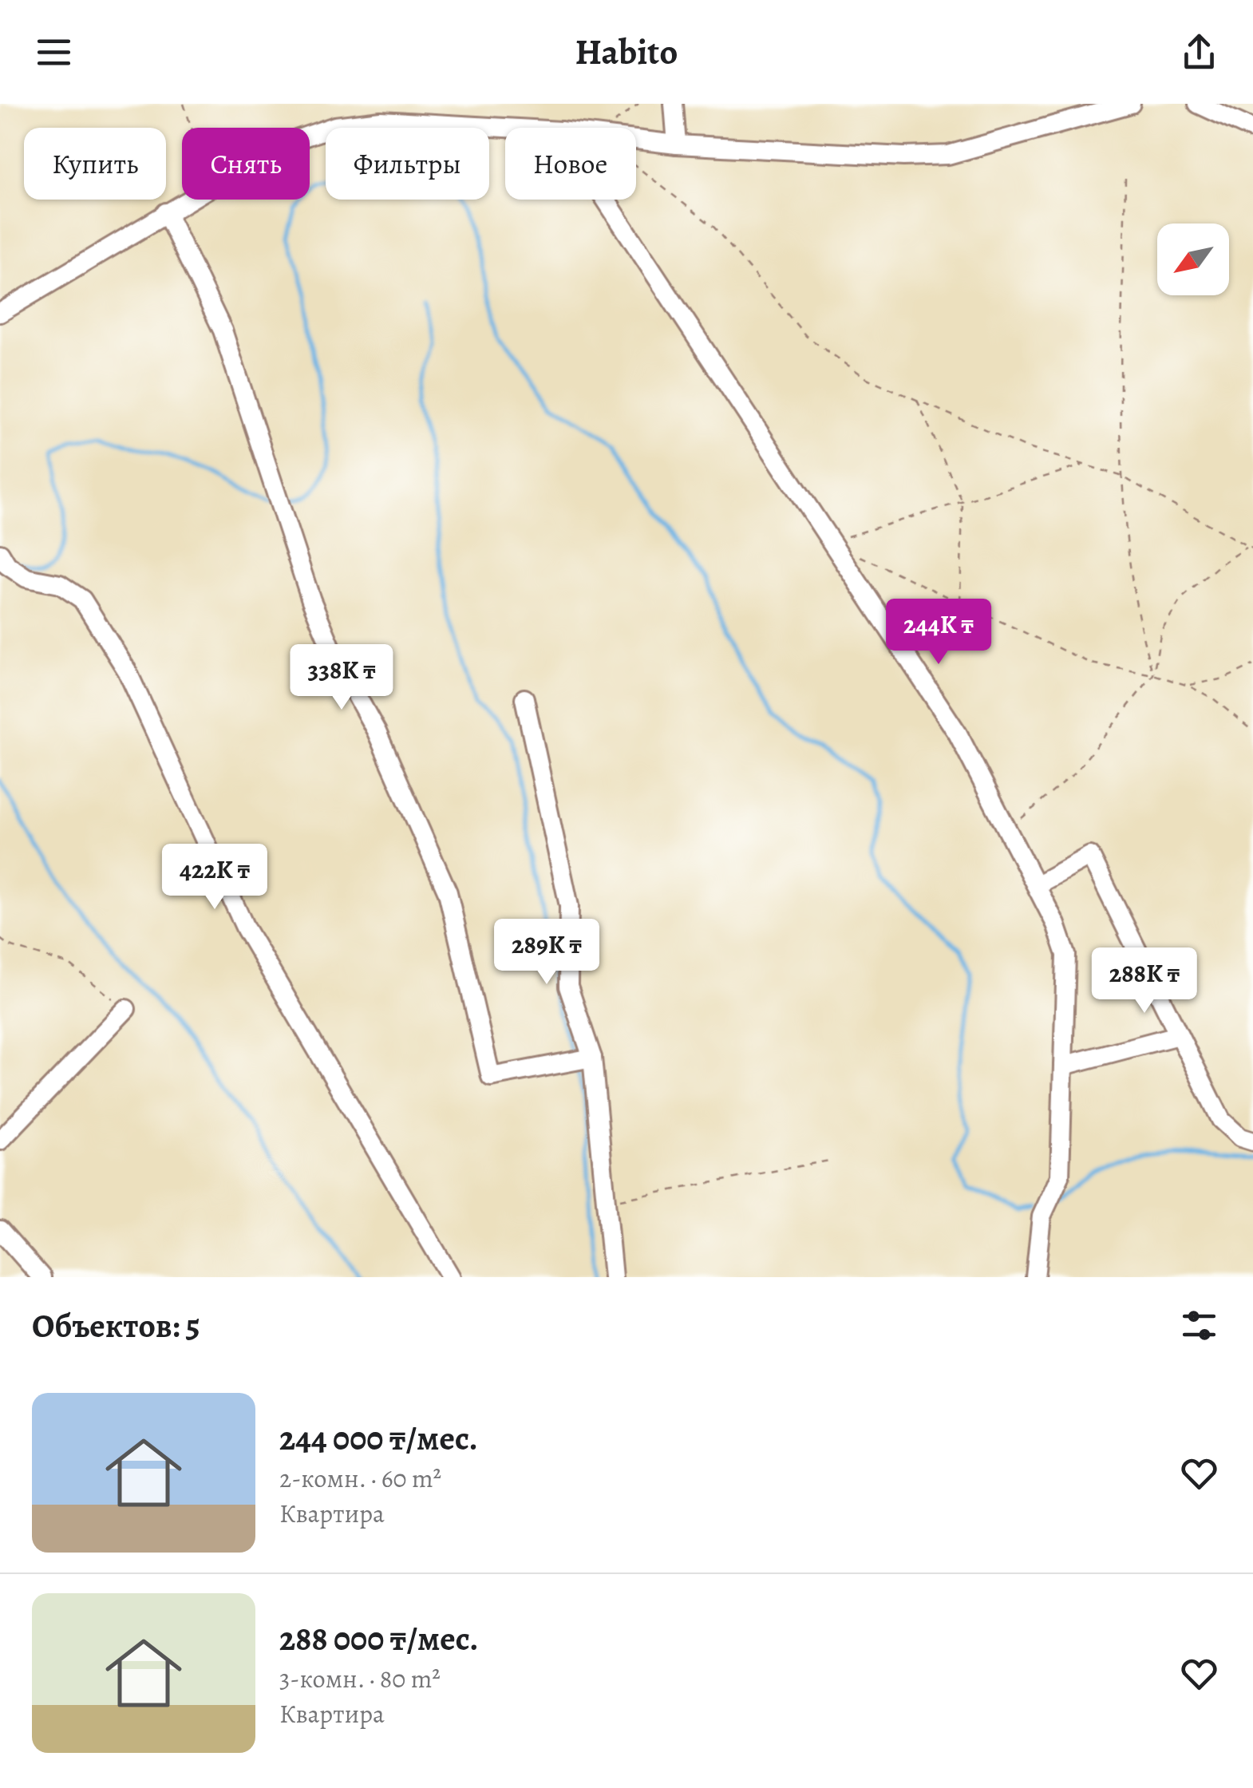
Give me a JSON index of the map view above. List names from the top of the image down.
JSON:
{
  "north": "bottom left",
  "page": {
    "header": "Habito",
    "chip": [
      "Купить",
      "Снять",
      "Фильтры",
      "Новое"
    ],
    "price": [
      "244K ₸",
      "338K ₸",
      "422K ₸",
      "289K ₸",
      "288K ₸"
    ],
    "heading": "Объектов: 5",
    "list": [
      {
        "name": "244 000 ₸/мес.",
        "note": "2-комн. · 60 m² · Квартира"
      },
      {
        "name": "288 000 ₸/мес.",
        "note": "3-комн. · 80 m² · Квартира"
      }
    ]
  }
}
